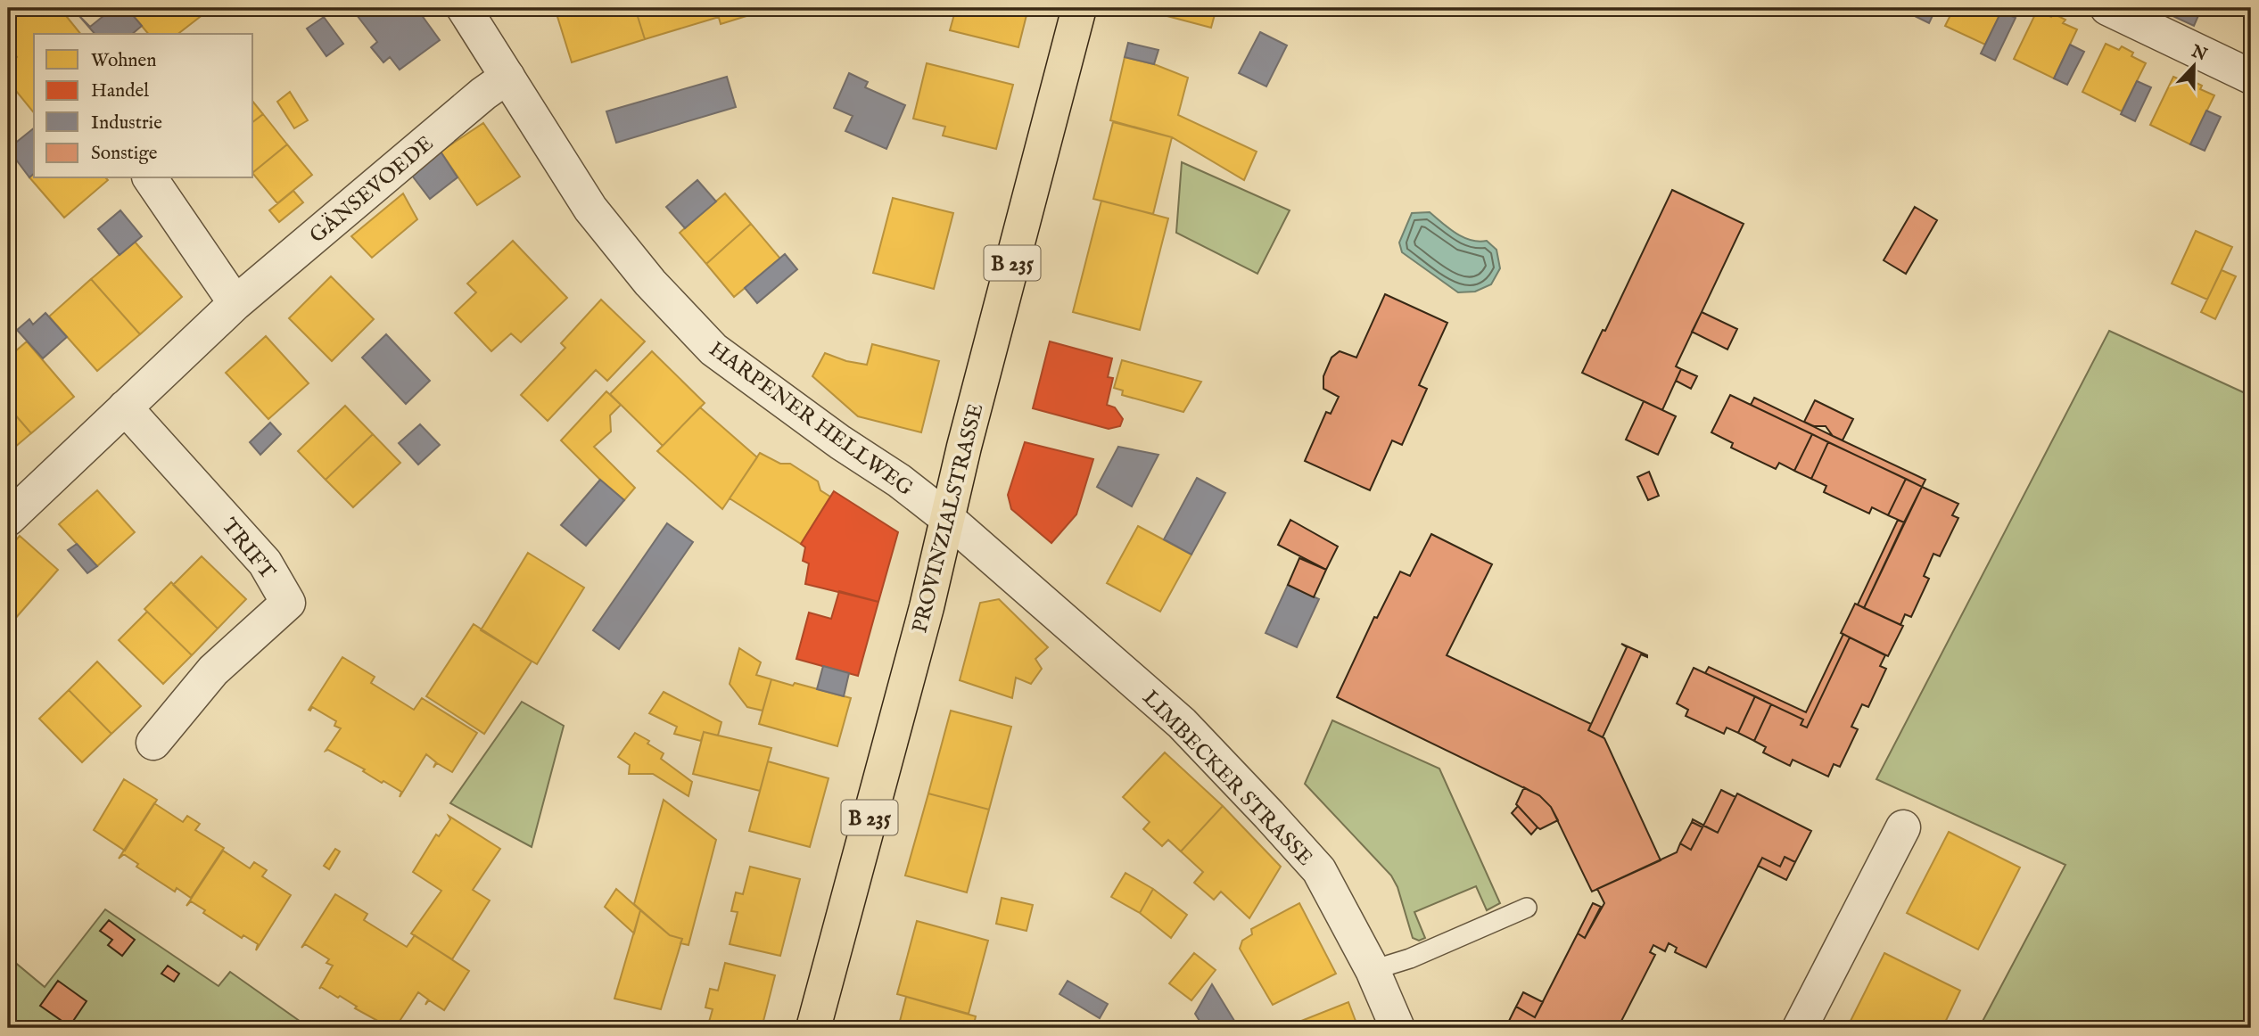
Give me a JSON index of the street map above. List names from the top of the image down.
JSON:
{
  "streets": {
    "main road": ["B 235", "PROVINZIALSTRASSE"],
    "street": [
      "GÄNSEVOEDE",
      "HARPENER HELLWEG",
      "TRIFT",
      "LIMBECKER STRASSE"
    ]
  },
  "crossings": [
    ["GÄNSEVOEDE", "HARPENER HELLWEG"],
    ["GÄNSEVOEDE", "TRIFT"],
    ["HARPENER HELLWEG", "PROVINZIALSTRASSE"],
    ["HARPENER HELLWEG", "LIMBECKER STRASSE"],
    ["PROVINZIALSTRASSE", "LIMBECKER STRASSE"]
  ],
  "legend": [
    "Wohnen",
    "Handel",
    "Industrie",
    "Sonstige"
  ],
  "north": "top"
}
